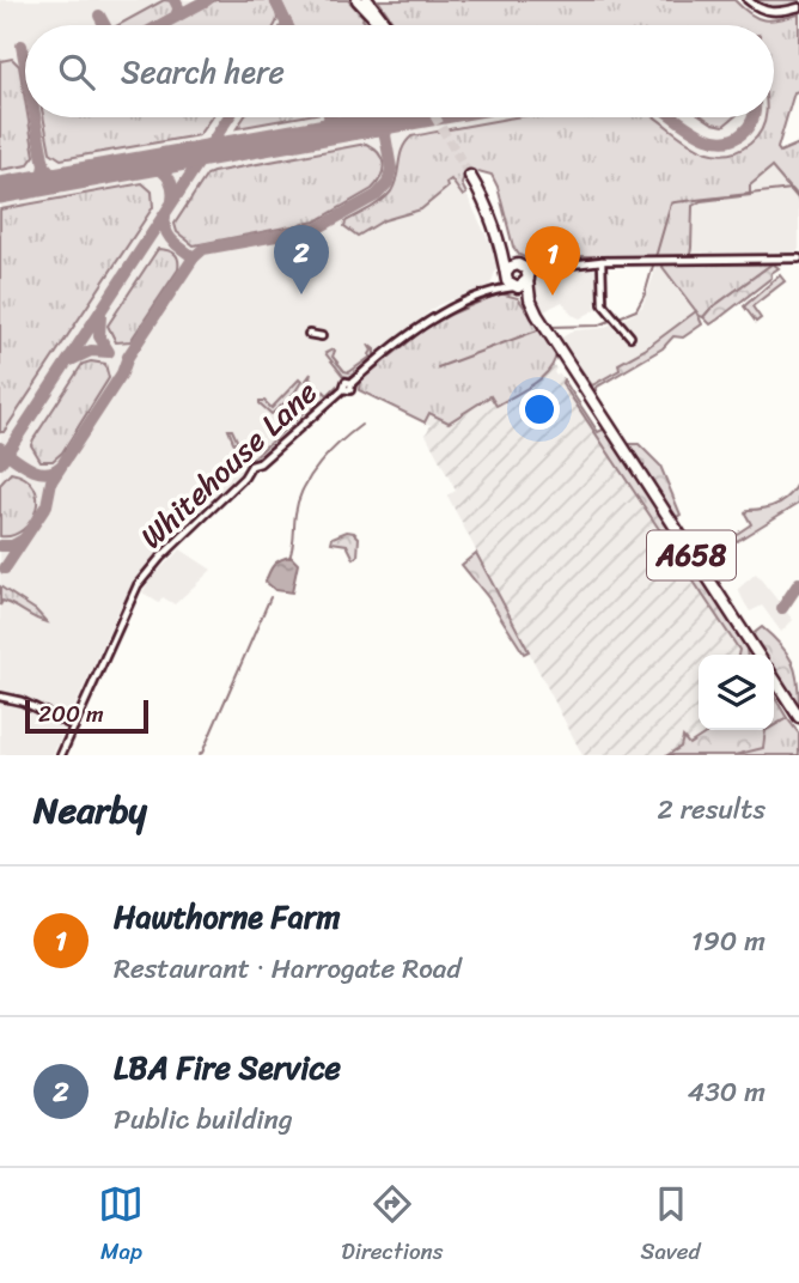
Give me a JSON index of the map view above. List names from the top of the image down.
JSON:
{
  "streets": {
    "highway": ["A658"],
    "street": ["Whitehouse Lane"]
  },
  "crossings": [
    ["Whitehouse Lane", "A658"]
  ],
  "scale_bar": "200 m",
  "page": {
    "search": "Search here",
    "pins": ["2", "1"],
    "scale": "200 m",
    "heading": ["Nearby", "2 results"],
    "list": [
      {
        "mark": "1",
        "name": "Hawthorne Farm",
        "note": "Restaurant · Harrogate Road",
        "value": "190 m"
      },
      {
        "mark": "2",
        "name": "LBA Fire Service",
        "note": "Public building",
        "value": "430 m"
      }
    ],
    "nav": ["Map", "Directions", "Saved"]
  }
}
